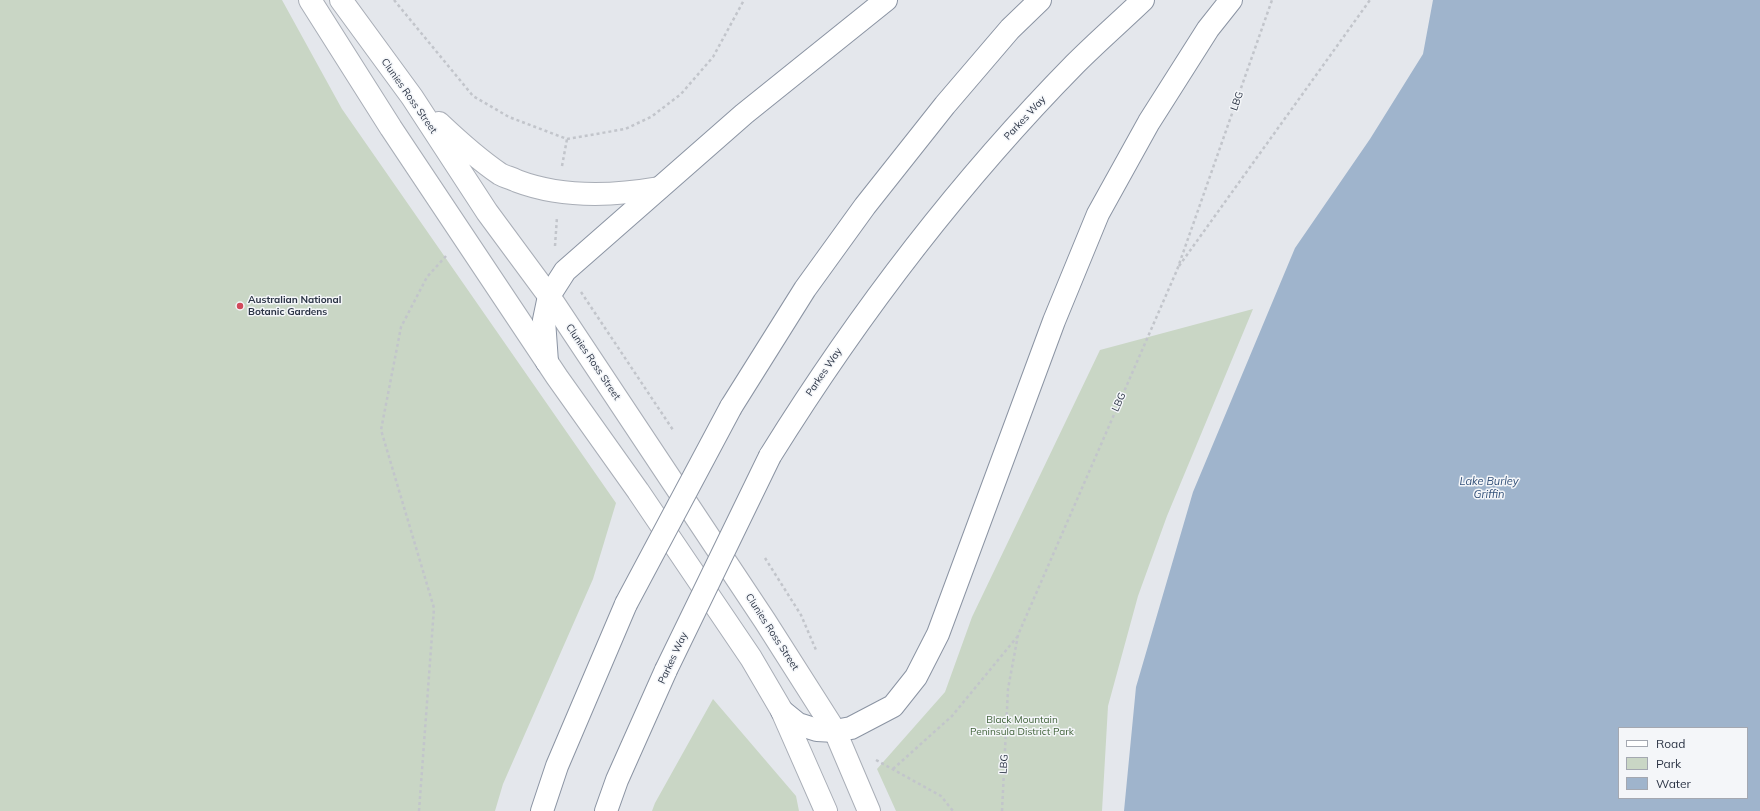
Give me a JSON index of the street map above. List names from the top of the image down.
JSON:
{
  "streets": {
    "main road": ["Clunies Ross Street", "Parkes Way"],
    "path": ["LBG"]
  },
  "water": ["Lake Burley Griffin"],
  "parks": ["Black Mountain Peninsula District Park"],
  "places": ["Australian National Botanic Gardens"],
  "legend": ["Road", "Park", "Water"]
}
